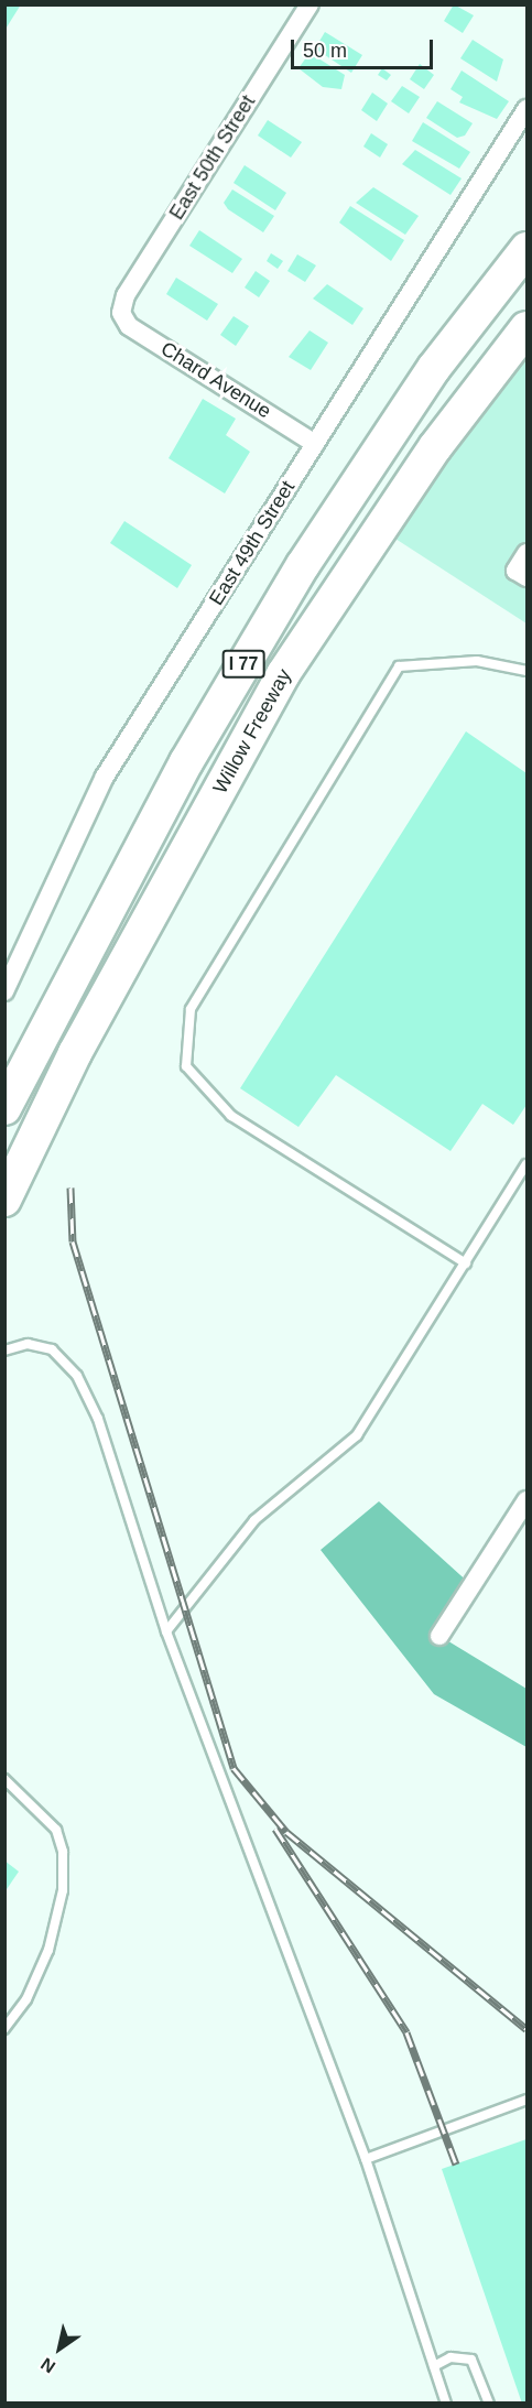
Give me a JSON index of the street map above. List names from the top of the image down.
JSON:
{
  "streets": {
    "highway": ["I 77", "Willow Freeway"],
    "street": ["East 50th Street", "Chard Avenue", "East 49th Street"]
  },
  "crossings": [
    ["East 50th Street", "Chard Avenue"],
    ["Chard Avenue", "East 49th Street"]
  ],
  "scale_bar": "50 m",
  "north": "bottom left"
}
